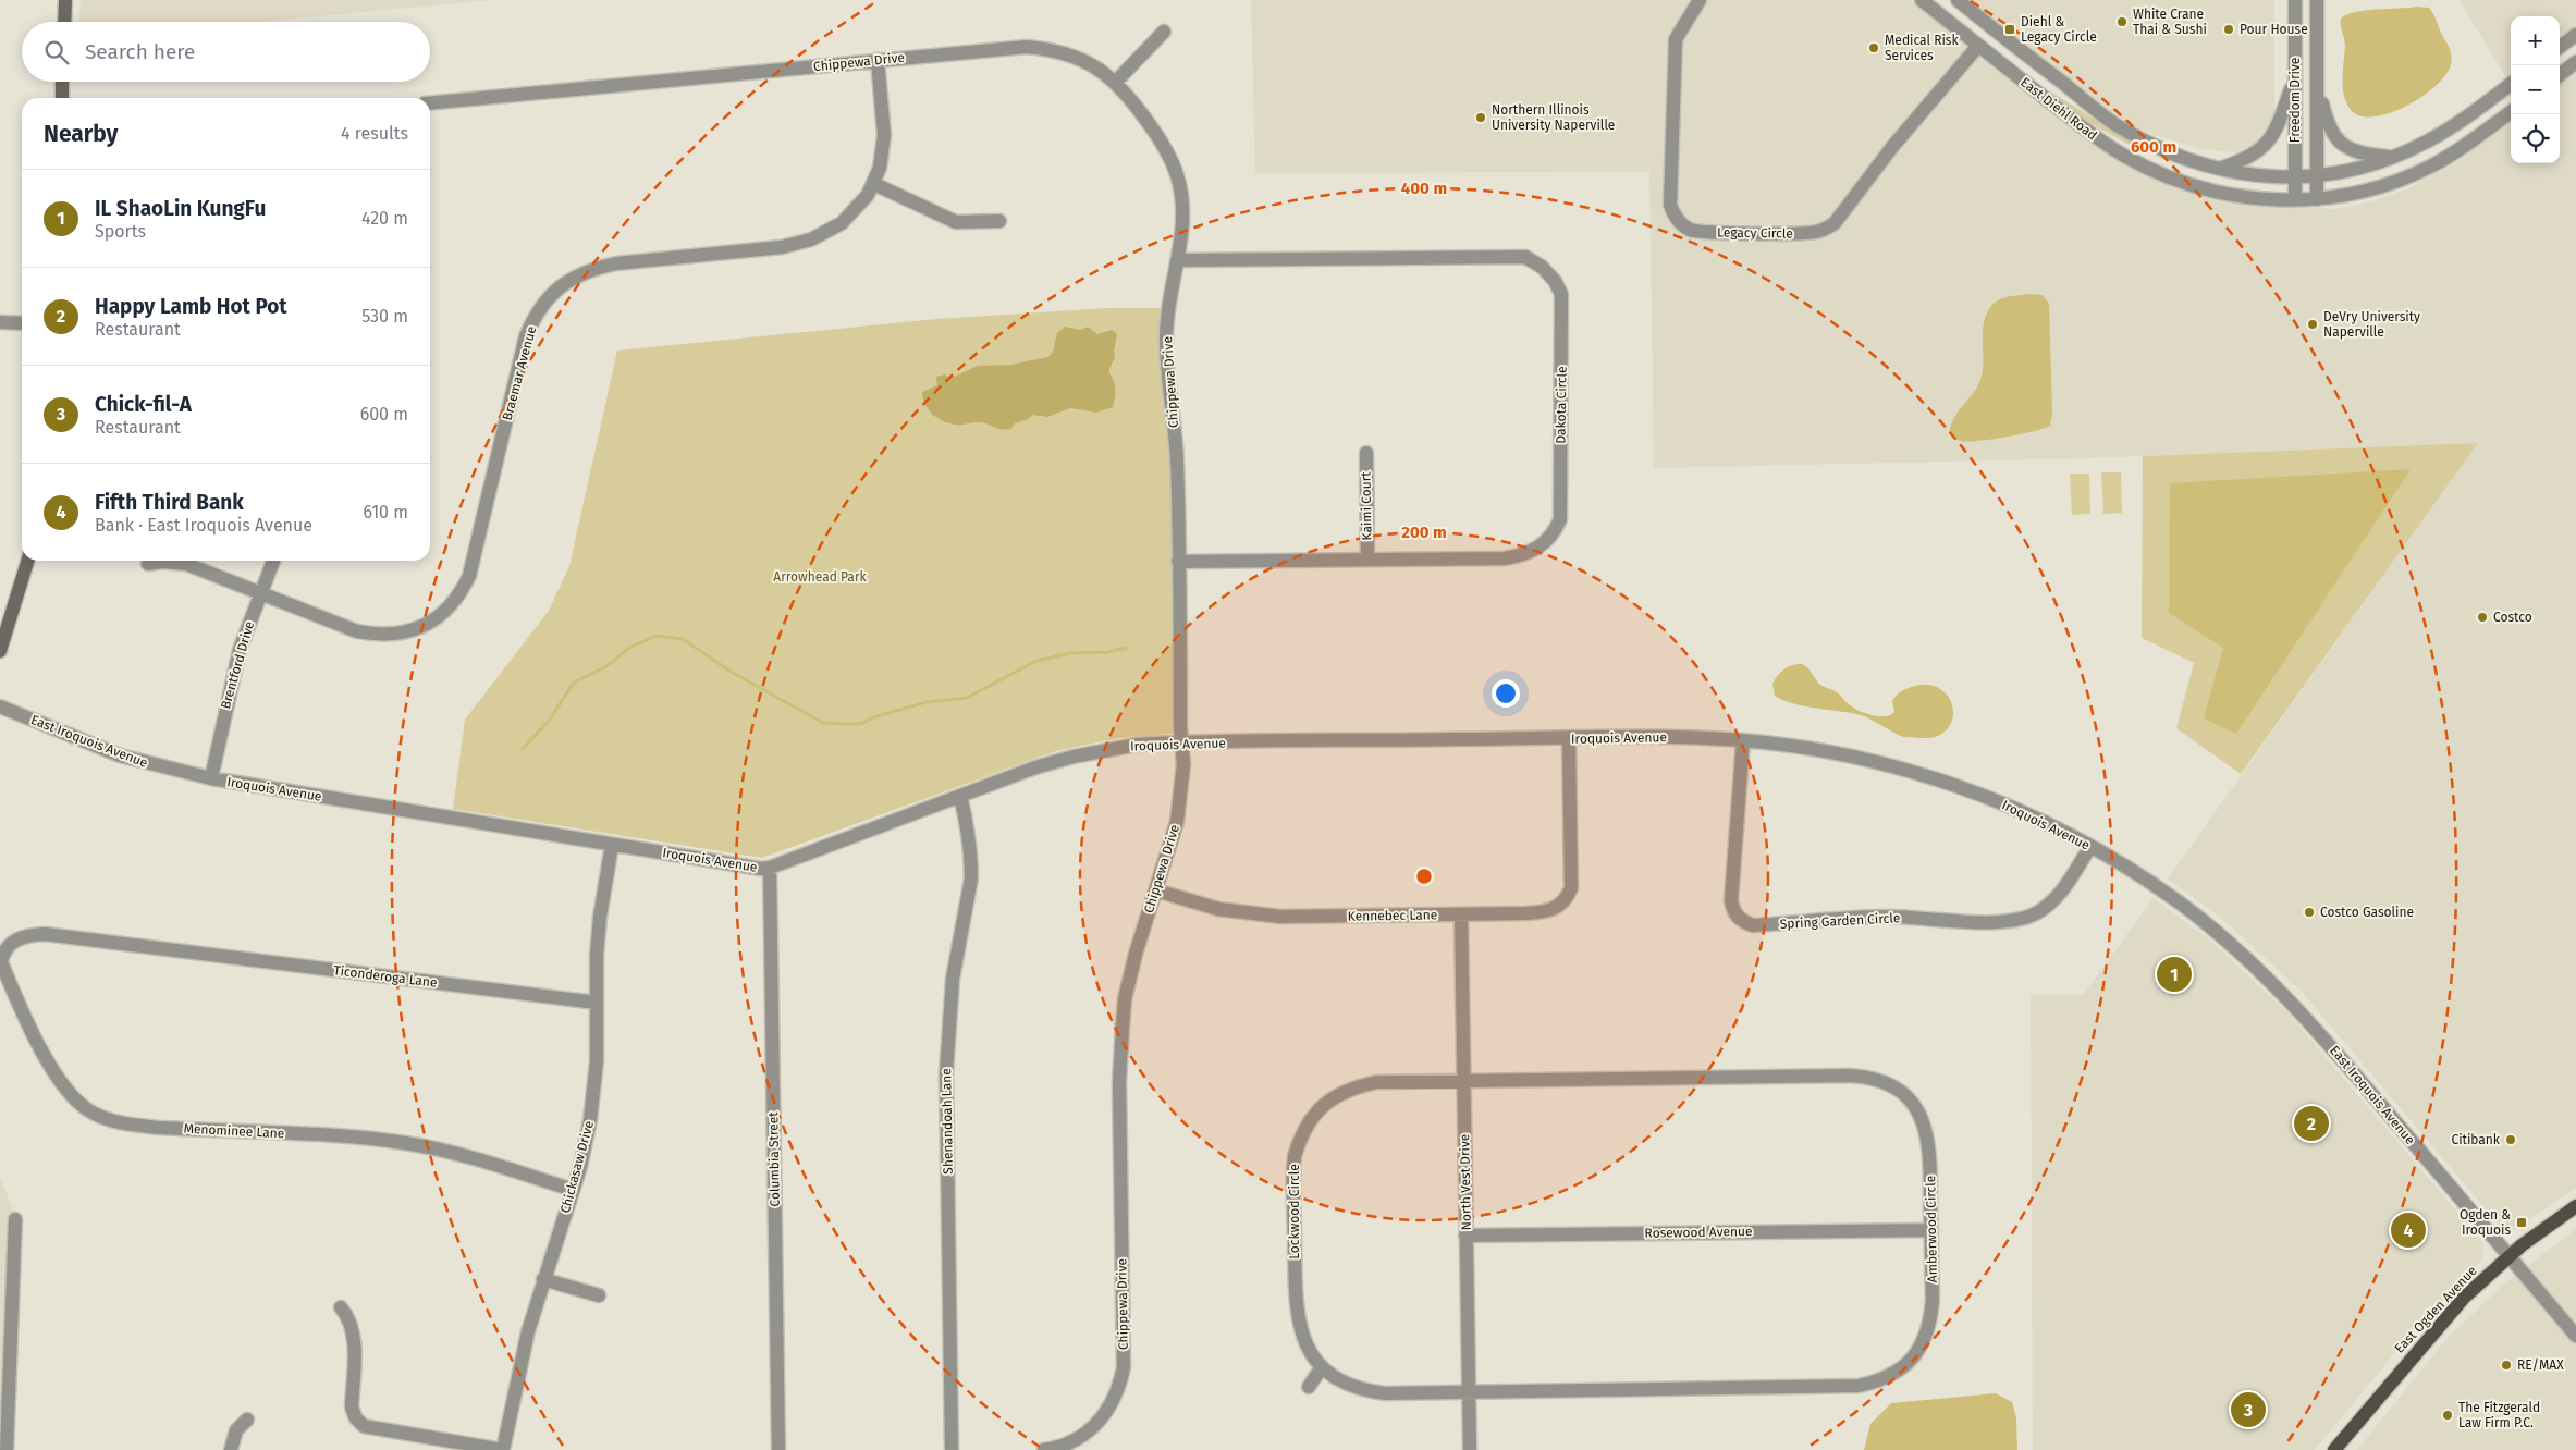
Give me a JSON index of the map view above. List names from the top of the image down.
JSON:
{
  "streets": {
    "main road": ["East Ogden Avenue"],
    "street": [
      "Chippewa Drive",
      "Freedom Drive",
      "East Diehl Road",
      "Legacy Circle",
      "Braemar Avenue",
      "Dakota Circle",
      "Kaimi Court",
      "Brentford Drive",
      "Iroquois Avenue",
      "East Iroquois Avenue",
      "Kennebec Lane",
      "Spring Garden Circle",
      "Ticonderoga Lane",
      "Shenandoah Lane",
      "Menominee Lane",
      "Columbia Street",
      "Chickasaw Drive",
      "North Vest Drive",
      "Lockwood Circle",
      "Amberwood Circle",
      "Rosewood Avenue"
    ]
  },
  "crossings": [
    ["Chippewa Drive", "Braemar Avenue"],
    ["Chippewa Drive", "Dakota Circle"],
    ["Chippewa Drive", "Iroquois Avenue"],
    ["Chippewa Drive", "Kennebec Lane"],
    ["Freedom Drive", "East Diehl Road"],
    ["East Diehl Road", "Legacy Circle"],
    ["Braemar Avenue", "Brentford Drive"],
    ["Dakota Circle", "Kaimi Court"],
    ["Brentford Drive", "Iroquois Avenue"],
    ["Brentford Drive", "East Iroquois Avenue"],
    ["Iroquois Avenue", "East Iroquois Avenue"],
    ["Iroquois Avenue", "Kennebec Lane"],
    ["Iroquois Avenue", "Spring Garden Circle"],
    ["Iroquois Avenue", "Shenandoah Lane"],
    ["Iroquois Avenue", "Columbia Street"],
    ["Iroquois Avenue", "Chickasaw Drive"],
    ["East Iroquois Avenue", "East Ogden Avenue"],
    ["Kennebec Lane", "North Vest Drive"],
    ["Ticonderoga Lane", "Menominee Lane"],
    ["Ticonderoga Lane", "Chickasaw Drive"],
    ["Menominee Lane", "Chickasaw Drive"],
    ["North Vest Drive", "Lockwood Circle"],
    ["North Vest Drive", "Amberwood Circle"],
    ["North Vest Drive", "Rosewood Avenue"],
    ["Lockwood Circle", "Amberwood Circle"],
    ["Amberwood Circle", "Rosewood Avenue"]
  ],
  "parks": ["Arrowhead Park"],
  "places": {
    "other": [
      "White Crane Thai & Sushi",
      "Pour House",
      "Medical Risk Services",
      "Northern Illinois University Naperville",
      "DeVry University Naperville",
      "Costco",
      "Costco Gasoline",
      "Citibank",
      "RE/MAX",
      "The Fitzgerald Law Firm P.C."
    ],
    "transit": ["Diehl & Legacy Circle", "Ogden & Iroquois"]
  },
  "page": {
    "map_buttons": ["+", "−"],
    "search": "Search here",
    "heading": ["Nearby", "4 results"],
    "list": [
      {
        "mark": "1",
        "name": "IL ShaoLin KungFu",
        "note": "Sports",
        "value": "420 m"
      },
      {
        "mark": "2",
        "name": "Happy Lamb Hot Pot",
        "note": "Restaurant",
        "value": "530 m"
      },
      {
        "mark": "3",
        "name": "Chick-fil-A",
        "note": "Restaurant",
        "value": "600 m"
      },
      {
        "mark": "4",
        "name": "Fifth Third Bank",
        "note": "Bank · East Iroquois Avenue",
        "value": "610 m"
      }
    ],
    "pins": [
      "1",
      "2",
      "4",
      "3"
    ]
  },
  "rings": ["600 m", "400 m", "200 m"]
}
